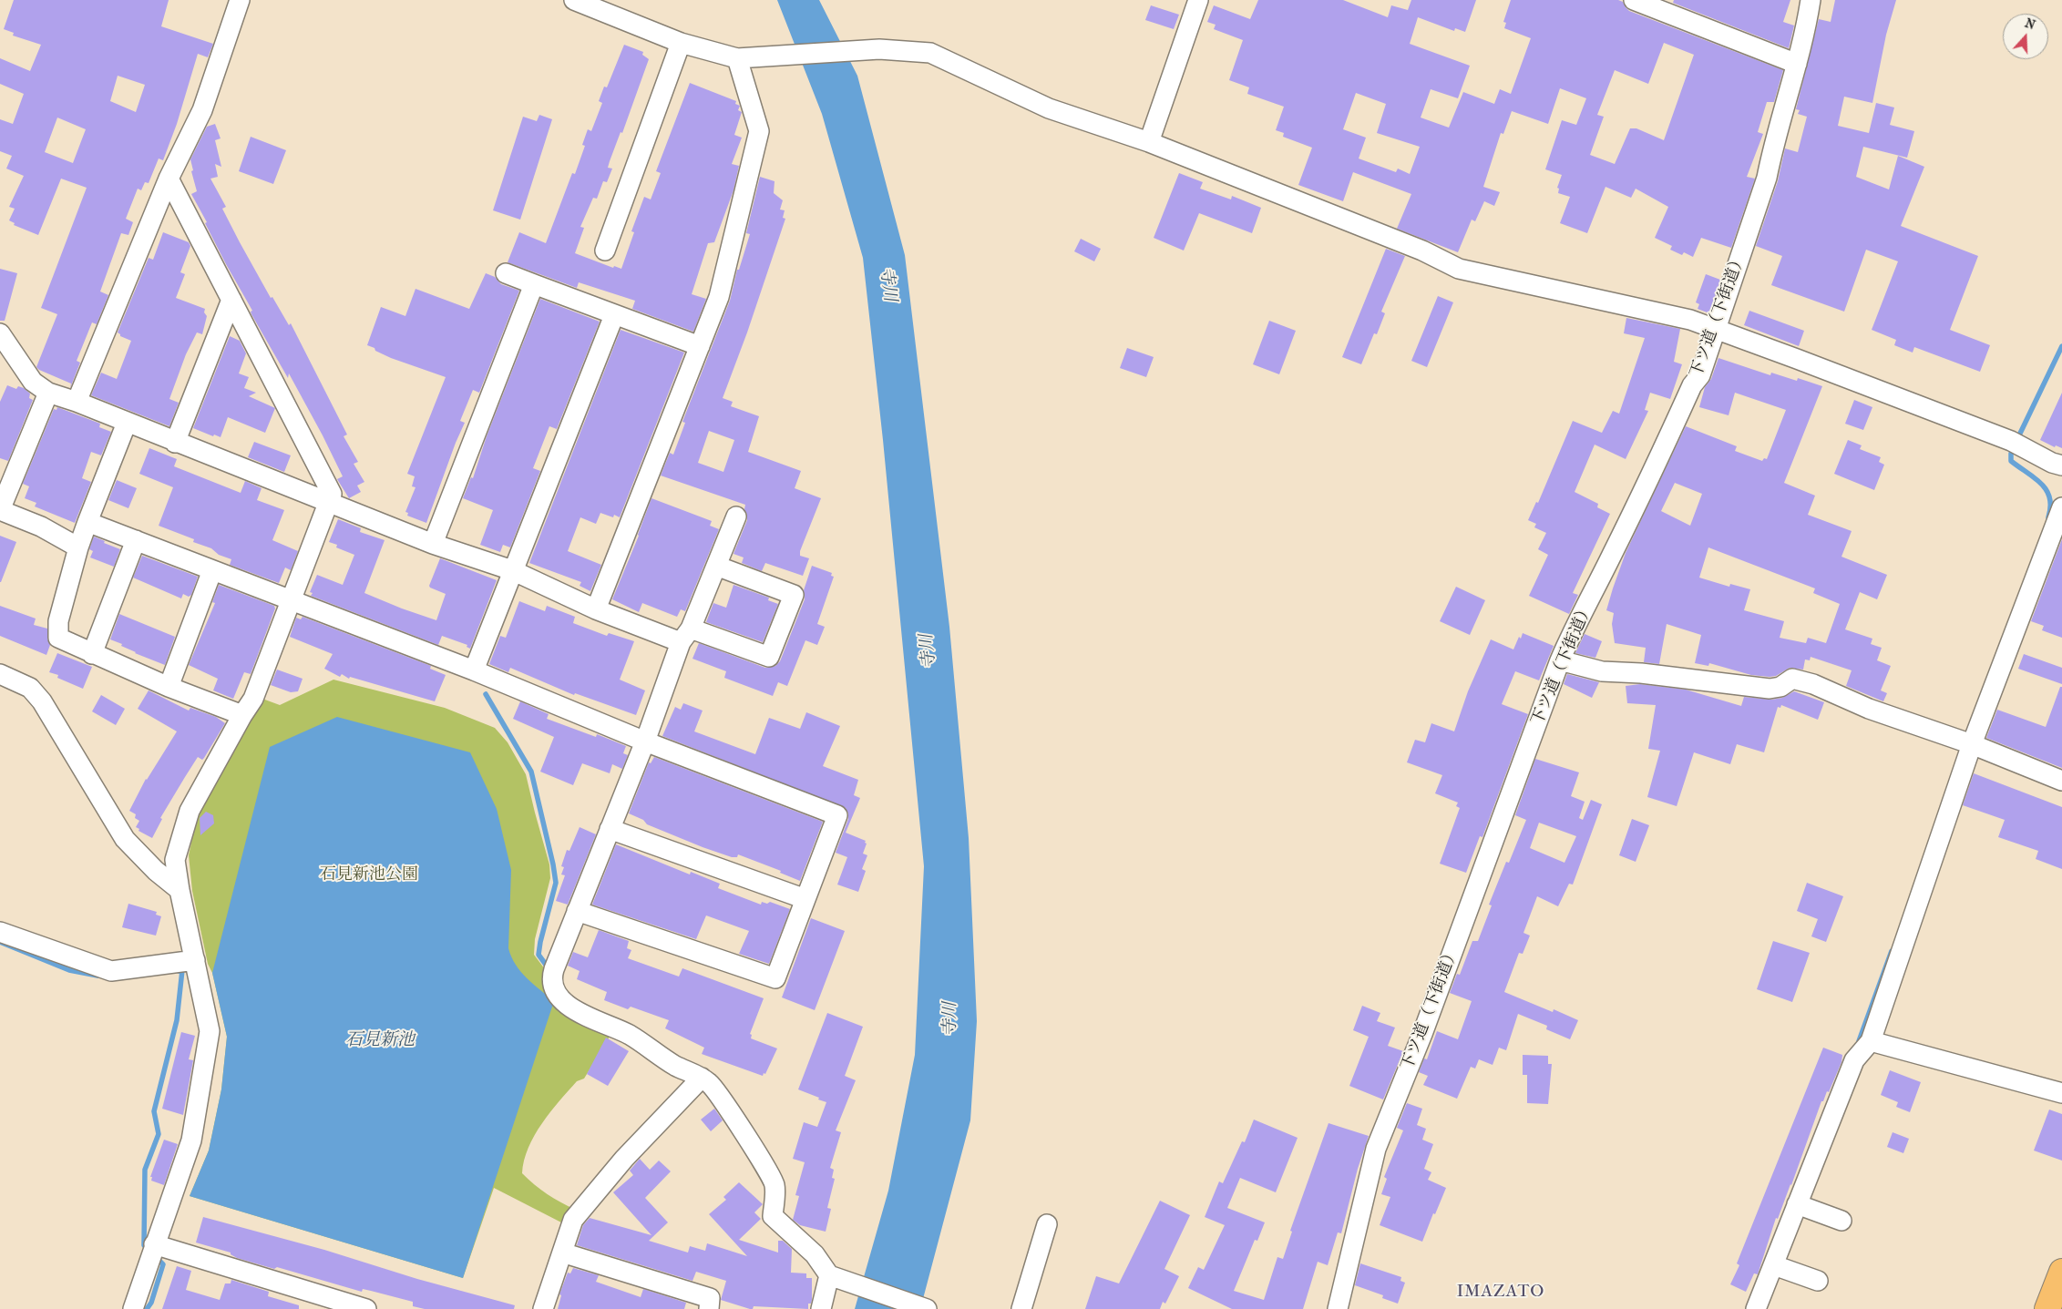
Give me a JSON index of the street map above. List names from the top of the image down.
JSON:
{
  "streets": {
    "street": ["下ツ道（下街道）"]
  },
  "districts": ["IMAZATO"],
  "water": ["寺川", "石見新池"],
  "parks": ["石見新池公園"],
  "north": "top"
}
